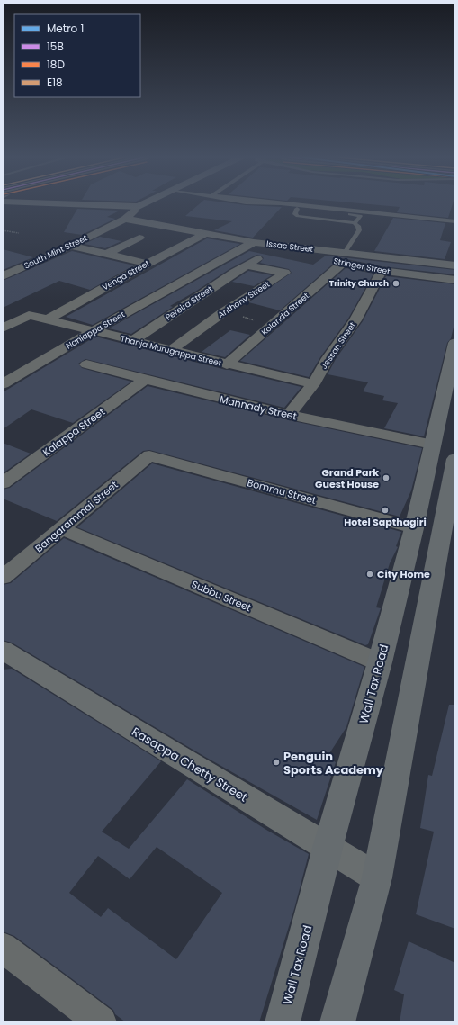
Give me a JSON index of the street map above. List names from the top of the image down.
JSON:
{
  "streets": {
    "main road": ["South Mint Street", "Wall Tax Road", "Rasappa Chetty Street"],
    "street": [
      "Issac Street",
      "Stringer Street",
      "Venga Street",
      "Anthony Street",
      "Pereira Street",
      "Kolanda Street",
      "Naniappa Street",
      "Jessan Street",
      "Thanja Murugappa Street",
      "Mannady Street",
      "Kalappa Street",
      "Bommu Street",
      "Bangarammai Street",
      "Subbu Street"
    ]
  },
  "crossings": [
    ["Issac Street", "South Mint Street"],
    ["Issac Street", "Stringer Street"],
    ["Issac Street", "Venga Street"],
    ["Issac Street", "Pereira Street"],
    ["Issac Street", "Naniappa Street"],
    ["Stringer Street", "Pereira Street"],
    ["Stringer Street", "Kolanda Street"],
    ["Stringer Street", "Jessan Street"],
    ["Venga Street", "Thanja Murugappa Street"],
    ["Anthony Street", "Pereira Street"],
    ["Anthony Street", "Thanja Murugappa Street"],
    ["Pereira Street", "Thanja Murugappa Street"],
    ["Kolanda Street", "Thanja Murugappa Street"],
    ["Naniappa Street", "Thanja Murugappa Street"],
    ["Jessan Street", "Thanja Murugappa Street"],
    ["Jessan Street", "Mannady Street"],
    ["Mannady Street", "Kalappa Street"],
    ["Mannady Street", "Wall Tax Road"],
    ["Bommu Street", "Bangarammai Street"],
    ["Bommu Street", "Wall Tax Road"],
    ["Bangarammai Street", "Subbu Street"],
    ["Subbu Street", "Wall Tax Road"],
    ["Wall Tax Road", "Rasappa Chetty Street"]
  ],
  "places": [
    "Trinity Church",
    "Grand Park Guest House",
    "Hotel Sapthagiri",
    "City Home",
    "Penguin Sports Academy"
  ],
  "legend": [
    "Metro 1",
    "15B",
    "18D",
    "E18"
  ]
}
